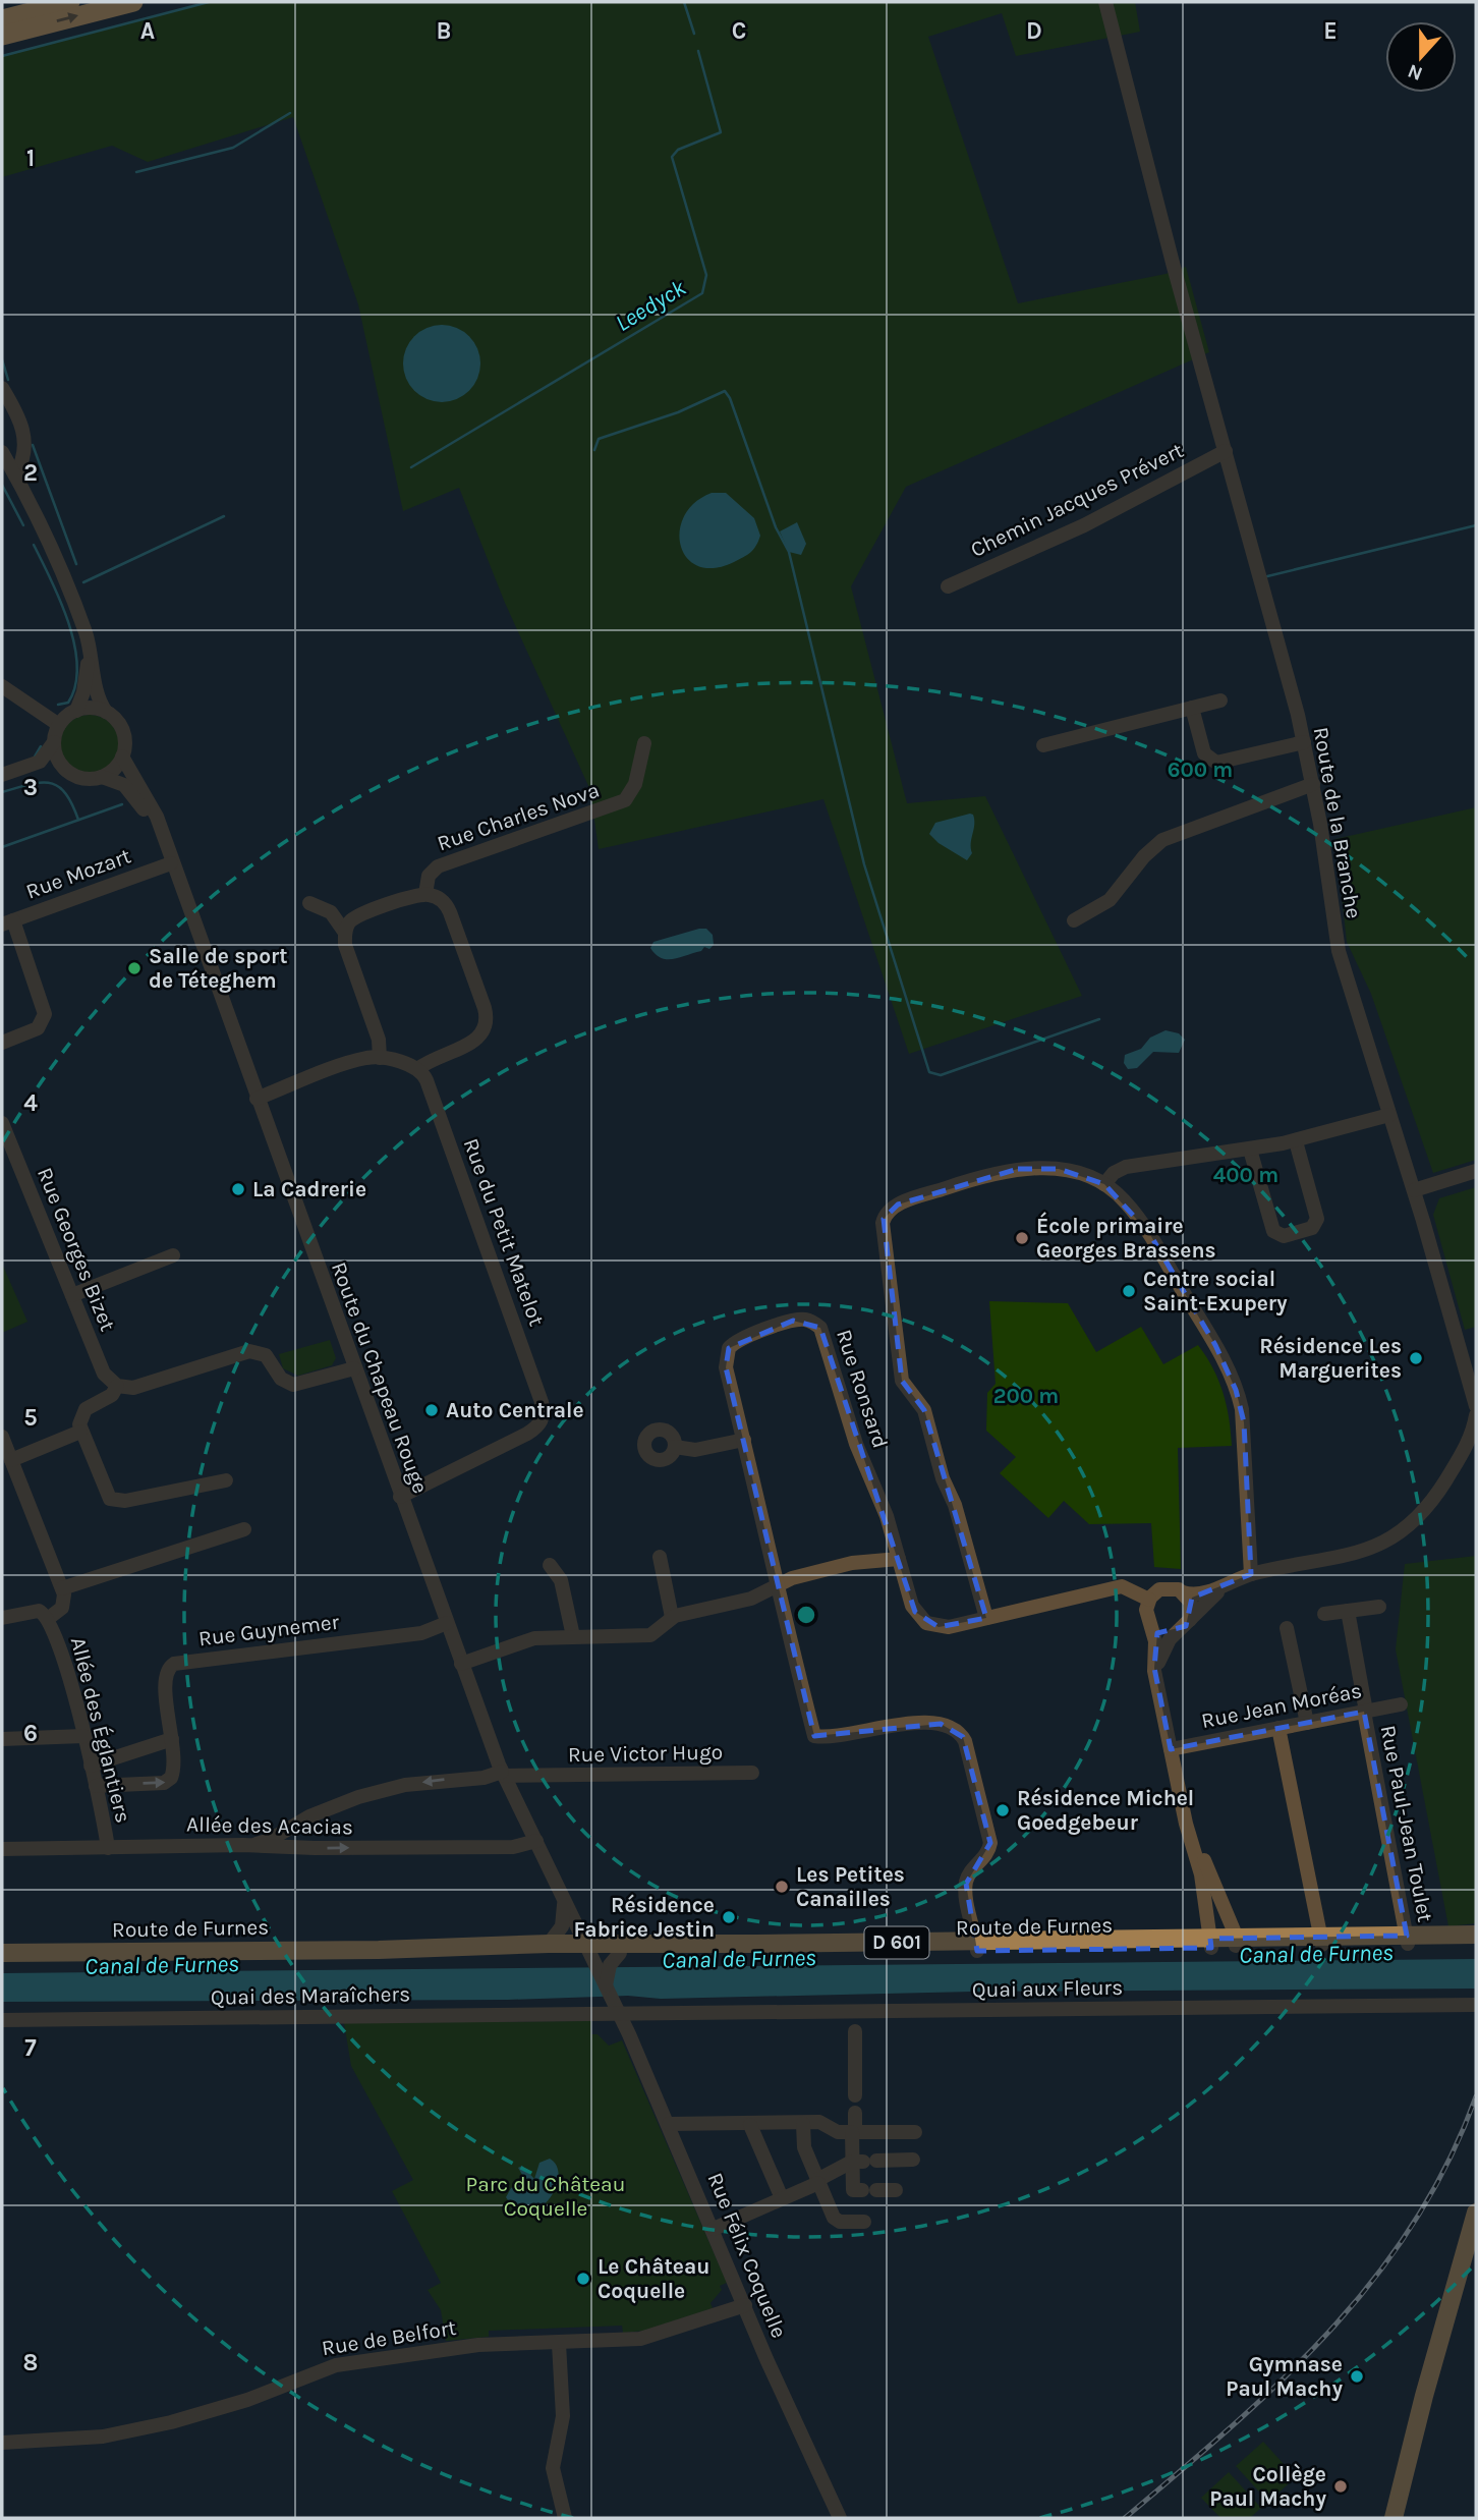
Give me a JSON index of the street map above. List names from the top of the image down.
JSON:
{
  "streets": {
    "main road": ["Route de Furnes", "D 601"],
    "street": [
      "Chemin Jacques Prévert",
      "Rue Charles Nova",
      "Route de la Branche",
      "Rue Mozart",
      "Rue du Petit Matelot",
      "Rue Georges Bizet",
      "Route du Chapeau Rouge",
      "Rue Ronsard",
      "Rue Guynemer",
      "Rue Jean Moréas",
      "Allée des Églantiers",
      "Rue Victor Hugo",
      "Rue Paul-Jean Toulet",
      "Allée des Acacias",
      "Quai aux Fleurs",
      "Quai des Maraîchers",
      "Rue Félix Coquelle",
      "Rue de Belfort"
    ]
  },
  "crossings": [
    ["Chemin Jacques Prévert", "Route de la Branche"],
    ["Rue Mozart", "Route du Chapeau Rouge"],
    ["Rue du Petit Matelot", "Route du Chapeau Rouge"],
    ["Route du Chapeau Rouge", "Rue Guynemer"],
    ["Route du Chapeau Rouge", "Rue Victor Hugo"],
    ["Route du Chapeau Rouge", "Allée des Acacias"],
    ["Route du Chapeau Rouge", "Route de Furnes"],
    ["Route du Chapeau Rouge", "Rue Félix Coquelle"],
    ["Rue Ronsard", "Route de Furnes"],
    ["Rue Guynemer", "Allée des Églantiers"],
    ["Rue Jean Moréas", "Rue Paul-Jean Toulet"],
    ["Allée des Églantiers", "Allée des Acacias"],
    ["Rue Victor Hugo", "Allée des Acacias"],
    ["Rue Paul-Jean Toulet", "Route de Furnes"],
    ["Quai aux Fleurs", "Quai des Maraîchers"],
    ["Quai aux Fleurs", "Rue Félix Coquelle"],
    ["Quai des Maraîchers", "Rue Félix Coquelle"],
    ["Rue Félix Coquelle", "Rue de Belfort"]
  ],
  "one_way": ["Rue Victor Hugo", "Allée des Acacias"],
  "water": ["Leedyck", "Canal de Furnes"],
  "parks": ["Parc du Château Coquelle"],
  "places": [
    "Salle de sport de Téteghem",
    "La Cadrerie",
    "École primaire Georges Brassens",
    "Centre social Saint-Exupery",
    "Résidence Les Marguerites",
    "Auto Centrale",
    "Résidence Michel Goedgebeur",
    "Les Petites Canailles",
    "Résidence Fabrice Jestin",
    "Le Château Coquelle",
    "Gymnase Paul Machy",
    "Collège Paul Machy"
  ],
  "north": "bottom",
  "grid": {
    "columns": [
      "A",
      "B",
      "C",
      "D",
      "E"
    ],
    "rows": [
      "1",
      "2",
      "3",
      "4",
      "5",
      "6",
      "7",
      "8"
    ]
  },
  "rings": ["600 m", "400 m", "200 m"]
}
